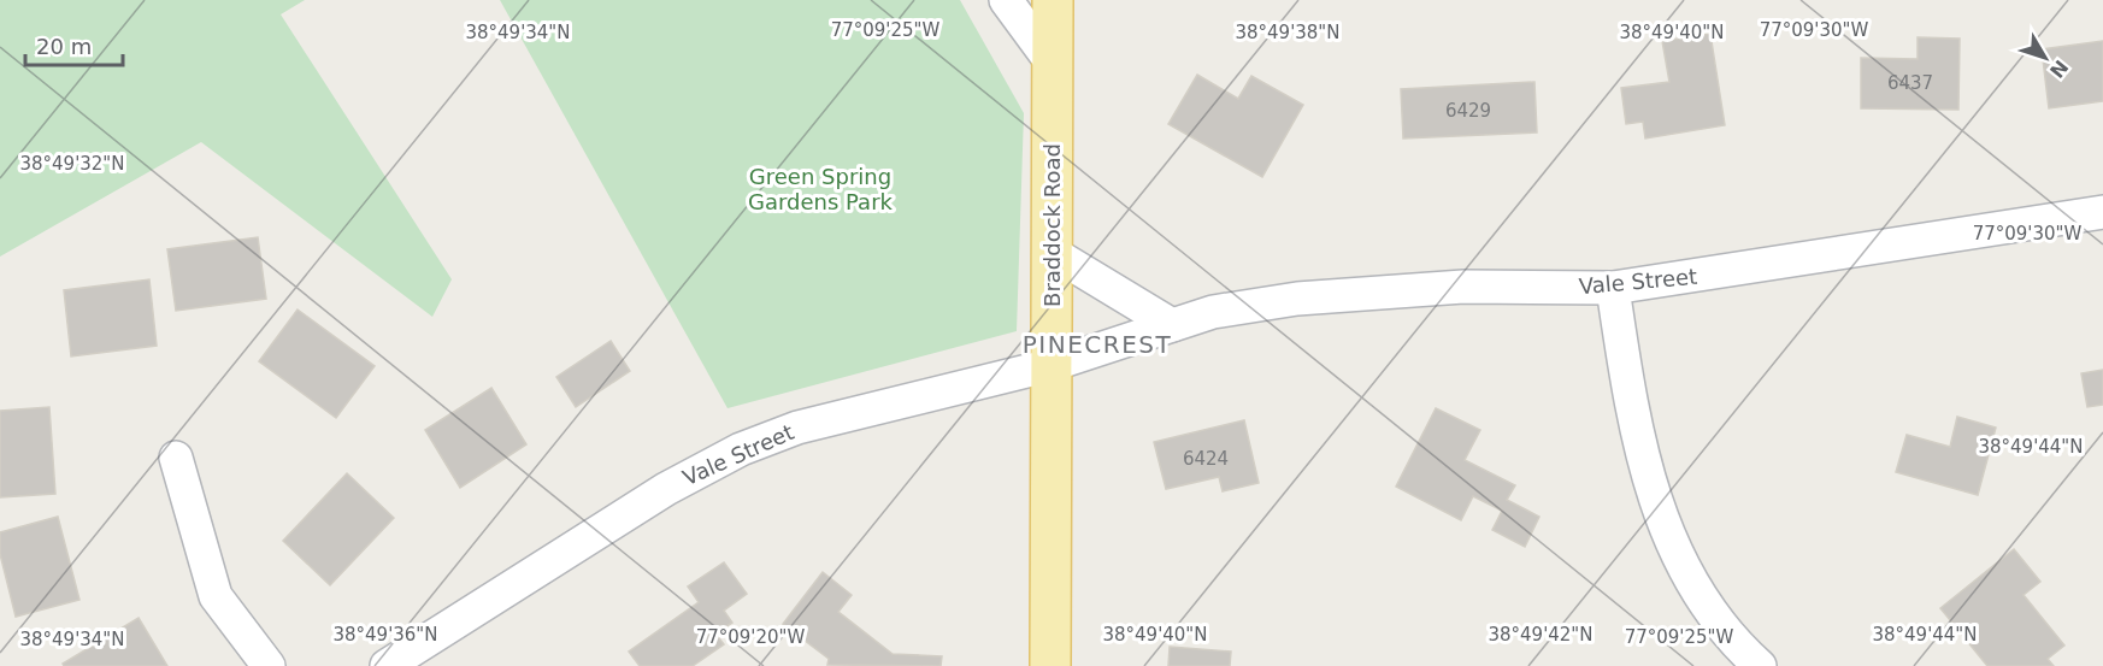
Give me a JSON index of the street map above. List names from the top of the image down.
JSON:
{
  "streets": {
    "main road": ["Braddock Road"],
    "street": ["Vale Street"]
  },
  "crossings": [
    ["Braddock Road", "Vale Street"]
  ],
  "districts": ["PINECREST"],
  "parks": ["Green Spring Gardens Park"],
  "house_numbers": ["6437", "6429", "6424"],
  "scale_bar": "20 m",
  "north": "bottom right",
  "coordinates": [
    "77°09'30\"W",
    "77°09'25\"W",
    "38°49'34\"N",
    "38°49'38\"N",
    "38°49'40\"N",
    "38°49'32\"N",
    "38°49'44\"N",
    "38°49'36\"N",
    "38°49'42\"N",
    "77°09'20\"W"
  ]
}
